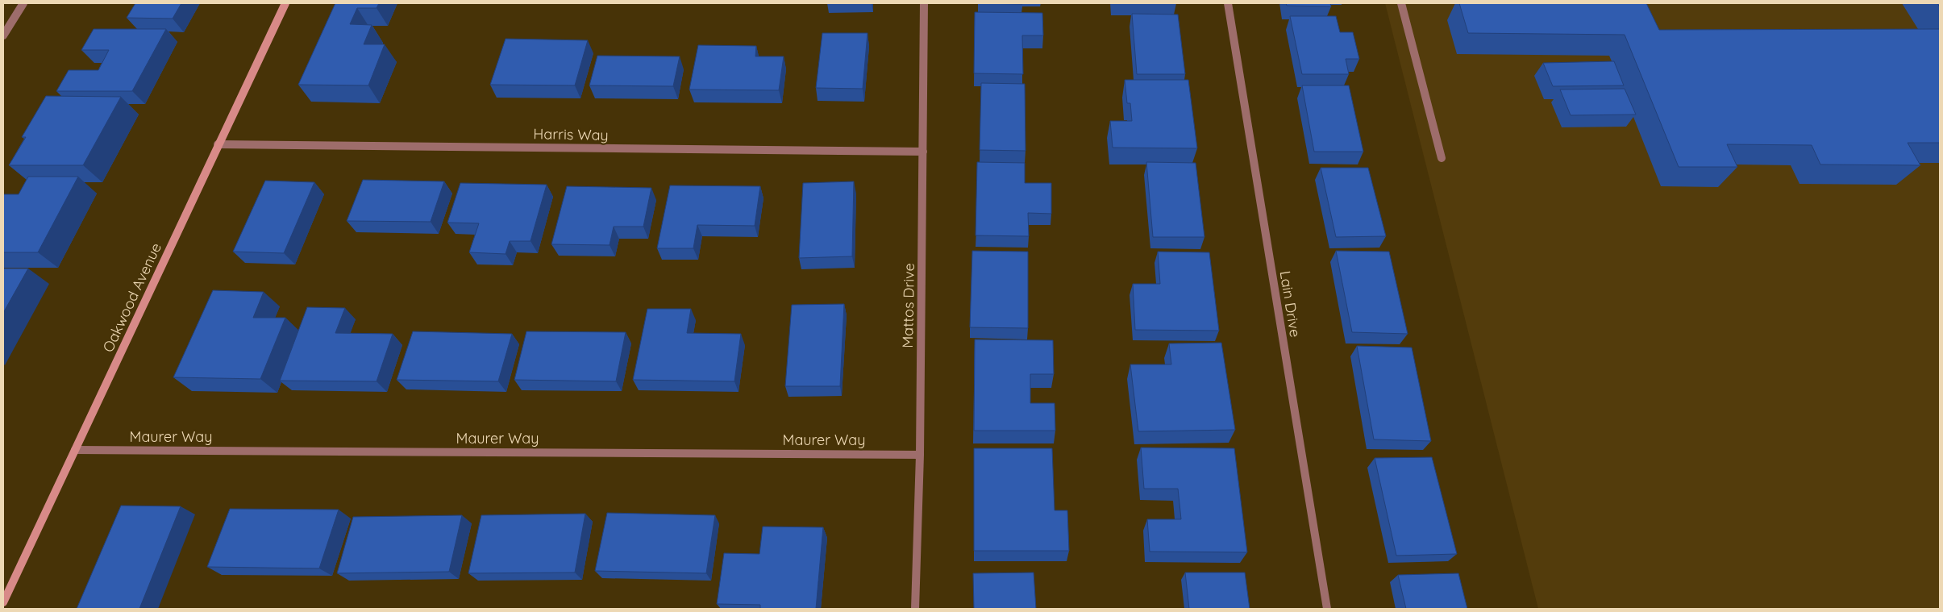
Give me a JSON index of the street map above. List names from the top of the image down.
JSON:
{
  "streets": {
    "main road": ["Oakwood Avenue"],
    "street": [
      "Harris Way",
      "Lain Drive",
      "Mattos Drive",
      "Maurer Way"
    ]
  },
  "crossings": [
    ["Harris Way", "Oakwood Avenue"],
    ["Harris Way", "Mattos Drive"],
    ["Oakwood Avenue", "Maurer Way"],
    ["Mattos Drive", "Maurer Way"]
  ]
}
